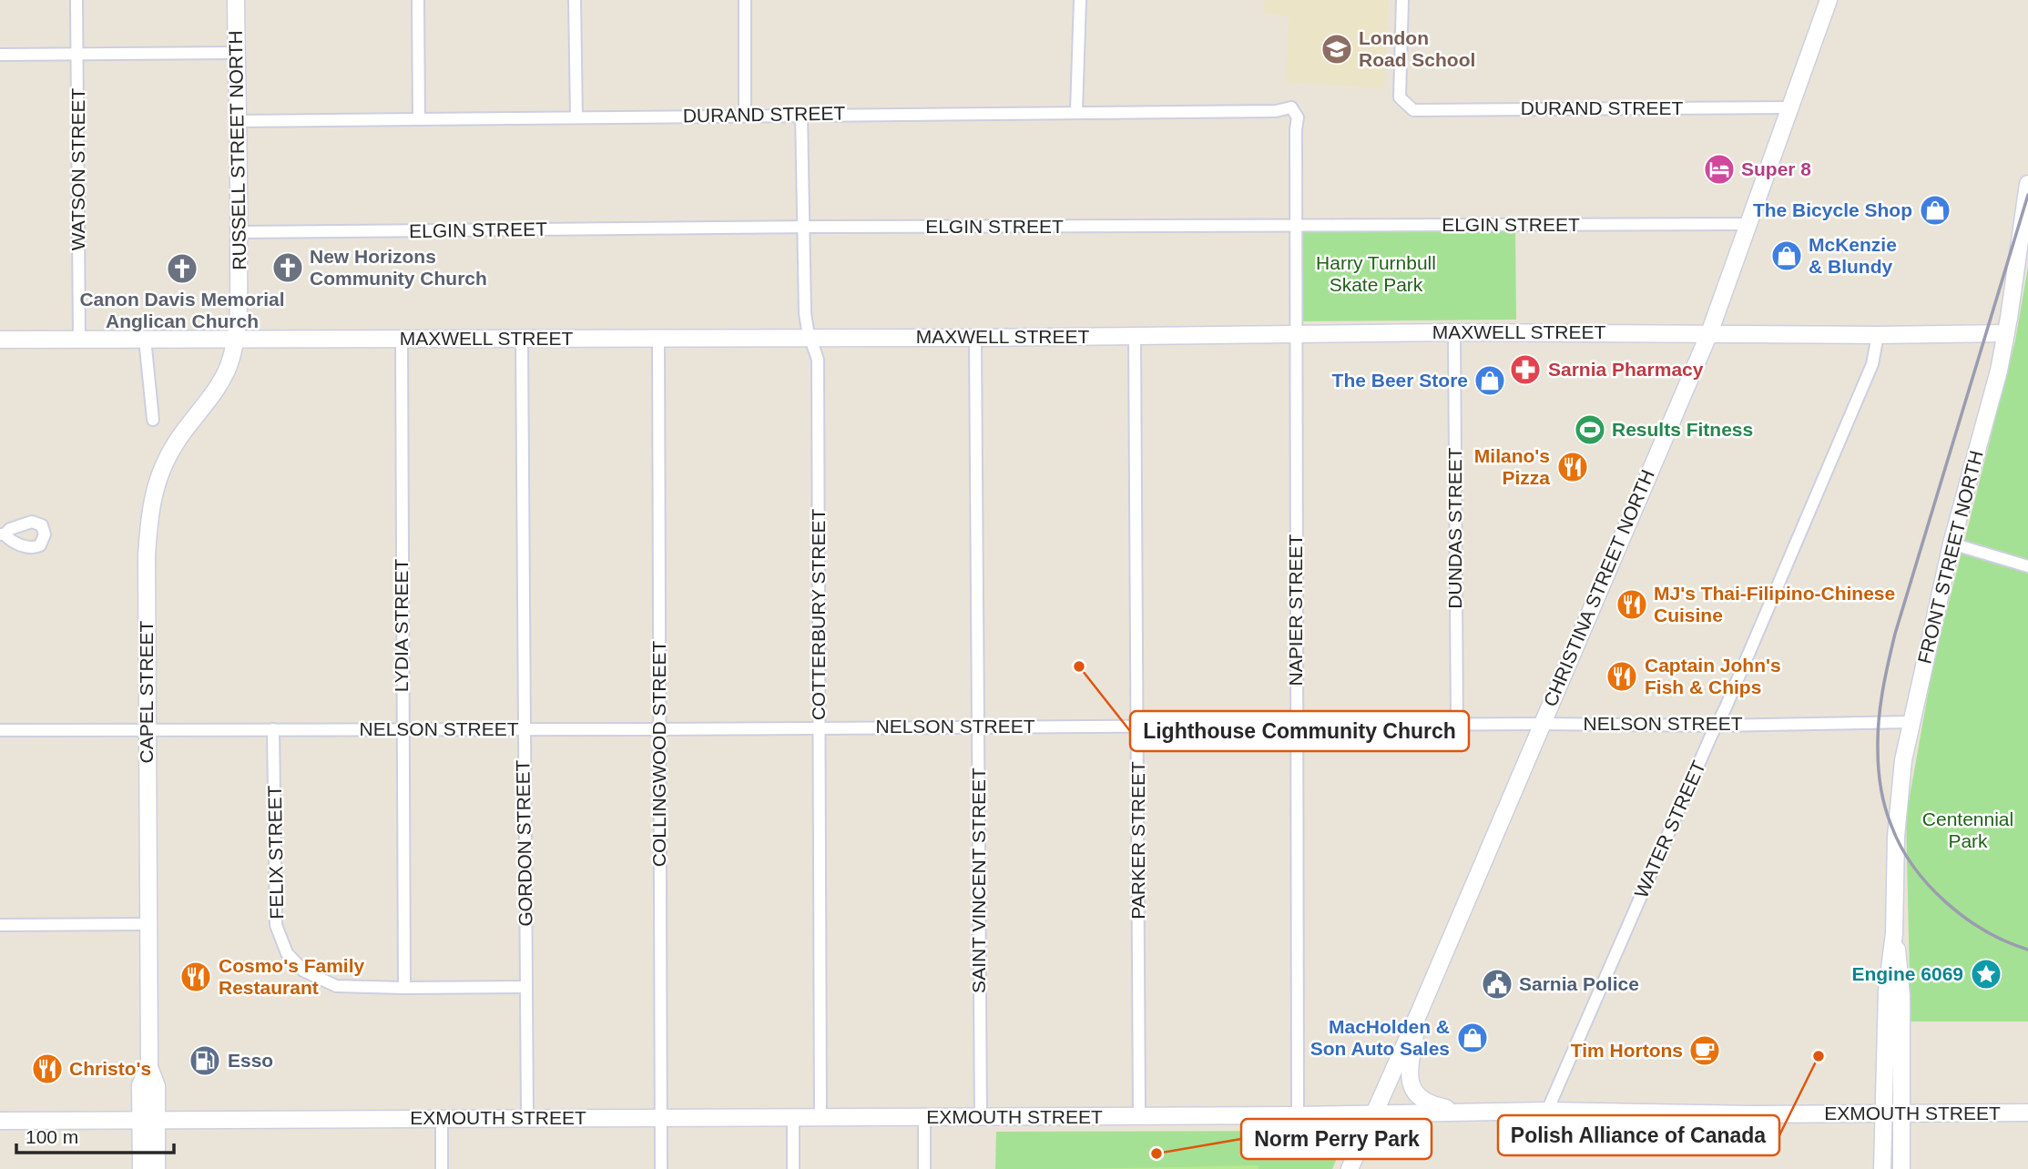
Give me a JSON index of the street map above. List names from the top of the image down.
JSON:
{
  "streets": {
    "main road": [
      "RUSSELL STREET NORTH",
      "MAXWELL STREET",
      "FRONT STREET NORTH",
      "CHRISTINA STREET NORTH",
      "CAPEL STREET",
      "EXMOUTH STREET"
    ],
    "street": [
      "DURAND STREET",
      "WATSON STREET",
      "ELGIN STREET",
      "DUNDAS STREET",
      "NAPIER STREET",
      "COTTERBURY STREET",
      "LYDIA STREET",
      "NELSON STREET",
      "COLLINGWOOD STREET",
      "WATER STREET",
      "PARKER STREET",
      "GORDON STREET",
      "FELIX STREET",
      "SAINT VINCENT STREET"
    ]
  },
  "crossings": [
    ["DURAND STREET", "RUSSELL STREET NORTH"],
    ["DURAND STREET", "CHRISTINA STREET NORTH"],
    ["DURAND STREET", "NAPIER STREET"],
    ["DURAND STREET", "COTTERBURY STREET"],
    ["RUSSELL STREET NORTH", "ELGIN STREET"],
    ["RUSSELL STREET NORTH", "MAXWELL STREET"],
    ["RUSSELL STREET NORTH", "CAPEL STREET"],
    ["WATSON STREET", "MAXWELL STREET"],
    ["ELGIN STREET", "CHRISTINA STREET NORTH"],
    ["ELGIN STREET", "NAPIER STREET"],
    ["ELGIN STREET", "COTTERBURY STREET"],
    ["MAXWELL STREET", "DUNDAS STREET"],
    ["MAXWELL STREET", "FRONT STREET NORTH"],
    ["MAXWELL STREET", "CHRISTINA STREET NORTH"],
    ["MAXWELL STREET", "NAPIER STREET"],
    ["MAXWELL STREET", "COTTERBURY STREET"],
    ["MAXWELL STREET", "LYDIA STREET"],
    ["MAXWELL STREET", "CAPEL STREET"],
    ["MAXWELL STREET", "COLLINGWOOD STREET"],
    ["MAXWELL STREET", "WATER STREET"],
    ["MAXWELL STREET", "PARKER STREET"],
    ["MAXWELL STREET", "GORDON STREET"],
    ["MAXWELL STREET", "SAINT VINCENT STREET"],
    ["DUNDAS STREET", "NELSON STREET"],
    ["FRONT STREET NORTH", "NELSON STREET"],
    ["FRONT STREET NORTH", "EXMOUTH STREET"],
    ["CHRISTINA STREET NORTH", "NELSON STREET"],
    ["CHRISTINA STREET NORTH", "EXMOUTH STREET"],
    ["NAPIER STREET", "NELSON STREET"],
    ["NAPIER STREET", "EXMOUTH STREET"],
    ["COTTERBURY STREET", "NELSON STREET"],
    ["COTTERBURY STREET", "EXMOUTH STREET"],
    ["LYDIA STREET", "NELSON STREET"],
    ["LYDIA STREET", "FELIX STREET"],
    ["CAPEL STREET", "NELSON STREET"],
    ["CAPEL STREET", "EXMOUTH STREET"],
    ["NELSON STREET", "COLLINGWOOD STREET"],
    ["NELSON STREET", "WATER STREET"],
    ["NELSON STREET", "PARKER STREET"],
    ["NELSON STREET", "GORDON STREET"],
    ["NELSON STREET", "FELIX STREET"],
    ["NELSON STREET", "SAINT VINCENT STREET"],
    ["COLLINGWOOD STREET", "EXMOUTH STREET"],
    ["WATER STREET", "EXMOUTH STREET"],
    ["PARKER STREET", "EXMOUTH STREET"],
    ["GORDON STREET", "FELIX STREET"],
    ["GORDON STREET", "EXMOUTH STREET"],
    ["SAINT VINCENT STREET", "EXMOUTH STREET"]
  ],
  "parks": ["Harry Turnbull Skate Park", "Centennial Park"],
  "places": {
    "school or university": ["London Road School"],
    "hotel": ["Super 8"],
    "shop": [
      "The Bicycle Shop",
      "McKenzie & Blundy",
      "The Beer Store",
      "MacHolden & Son Auto Sales"
    ],
    "church": ["New Horizons Community Church", "Canon Davis Memorial Anglican Church"],
    "pharmacy": ["Sarnia Pharmacy"],
    "sports": ["Results Fitness"],
    "restaurant": [
      "Milano's Pizza",
      "MJ's Thai-Filipino-Chinese Cuisine",
      "Captain John's Fish & Chips",
      "Cosmo's Family Restaurant",
      "Christo's"
    ],
    "other": ["Lighthouse Community Church", "Polish Alliance of Canada", "Norm Perry Park"],
    "place": ["Engine 6069"],
    "public building": ["Sarnia Police"],
    "cafe": ["Tim Hortons"],
    "fuel station": ["Esso"]
  },
  "scale_bar": "100 m"
}
